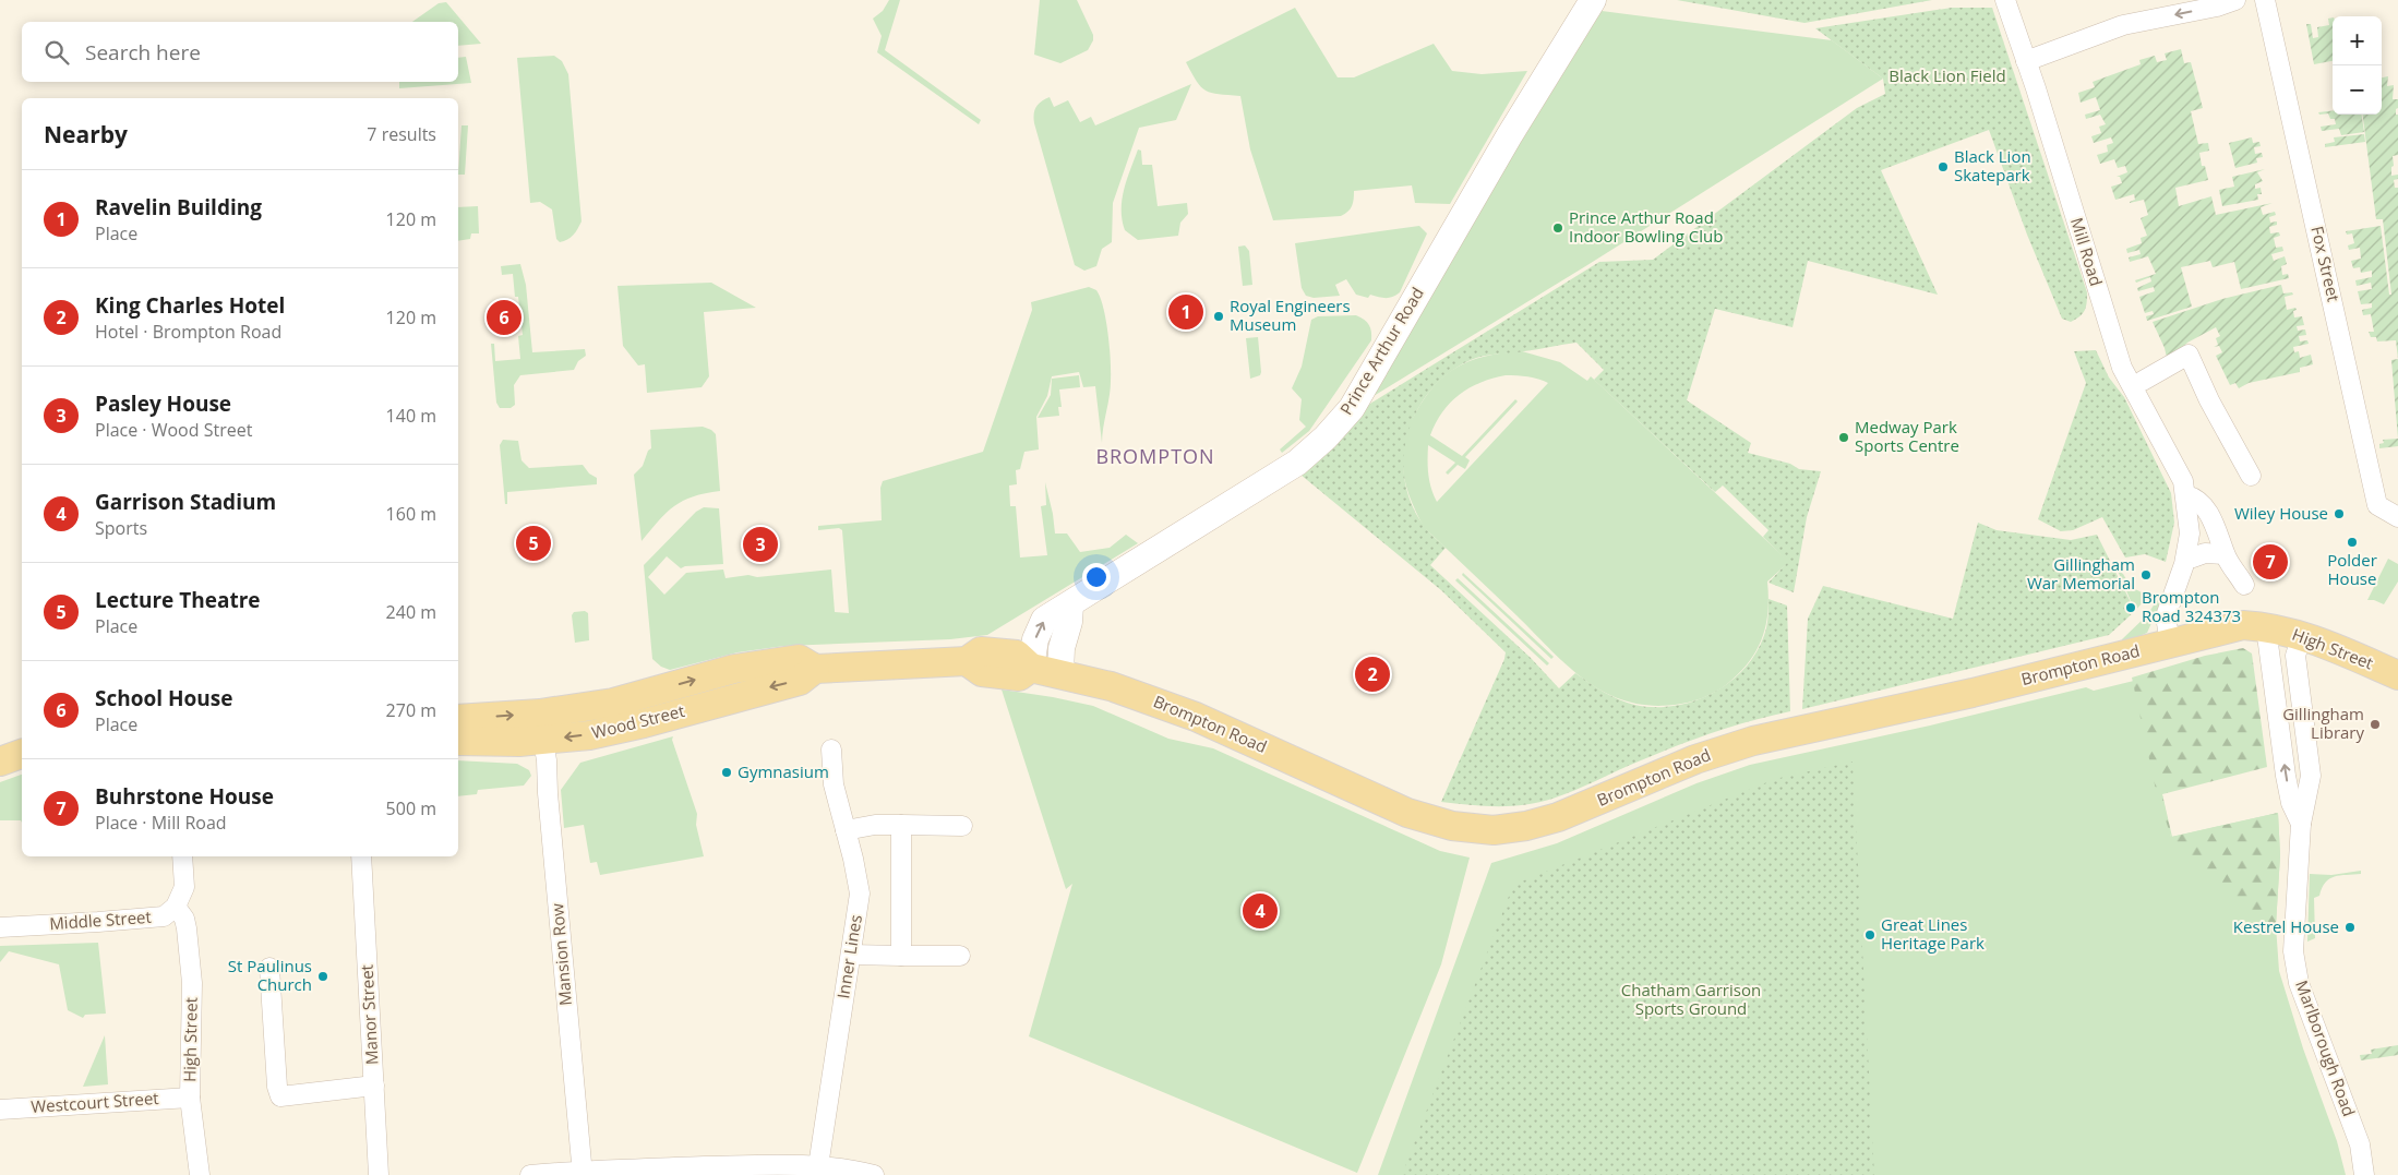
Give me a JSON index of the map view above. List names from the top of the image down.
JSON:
{
  "streets": {
    "main road": [
      "Prince Arthur Road",
      "High Street",
      "Brompton Road",
      "Wood Street"
    ],
    "street": [
      "Mill Road",
      "Fox Street",
      "Middle Street",
      "Mansion Row",
      "Inner Lines",
      "Manor Street",
      "Marlborough Road",
      "Westcourt Street"
    ]
  },
  "crossings": [
    ["Mill Road", "Brompton Road"],
    ["Prince Arthur Road", "Wood Street"],
    ["High Street", "Brompton Road"],
    ["High Street", "Middle Street"],
    ["High Street", "Marlborough Road"],
    ["High Street", "Westcourt Street"],
    ["Brompton Road", "Wood Street"],
    ["Brompton Road", "Marlborough Road"],
    ["Wood Street", "Mansion Row"]
  ],
  "districts": ["BROMPTON"],
  "parks": ["Black Lion Field", "Chatham Garrison Sports Ground"],
  "places": [
    "Black Lion Skatepark",
    "Prince Arthur Road Indoor Bowling Club",
    "Royal Engineers Museum",
    "Medway Park Sports Centre",
    "Wiley House",
    "Polder House",
    "Gillingham War Memorial",
    "Brompton Road 324373",
    "Gillingham Library",
    "Gymnasium",
    "Kestrel House",
    "Great Lines Heritage Park",
    "St Paulinus Church"
  ],
  "page": {
    "map_buttons": ["+", "−"],
    "search": "Search here",
    "heading": ["Nearby", "7 results"],
    "list": [
      {
        "mark": "1",
        "name": "Ravelin Building",
        "note": "Place",
        "value": "120 m"
      },
      {
        "mark": "2",
        "name": "King Charles Hotel",
        "note": "Hotel · Brompton Road",
        "value": "120 m"
      },
      {
        "mark": "3",
        "name": "Pasley House",
        "note": "Place · Wood Street",
        "value": "140 m"
      },
      {
        "mark": "4",
        "name": "Garrison Stadium",
        "note": "Sports",
        "value": "160 m"
      },
      {
        "mark": "5",
        "name": "Lecture Theatre",
        "note": "Place",
        "value": "240 m"
      },
      {
        "mark": "6",
        "name": "School House",
        "note": "Place",
        "value": "270 m"
      },
      {
        "mark": "7",
        "name": "Buhrstone House",
        "note": "Place · Mill Road",
        "value": "500 m"
      }
    ],
    "pins": [
      "1",
      "6",
      "5",
      "3",
      "7",
      "2",
      "4"
    ]
  }
}
